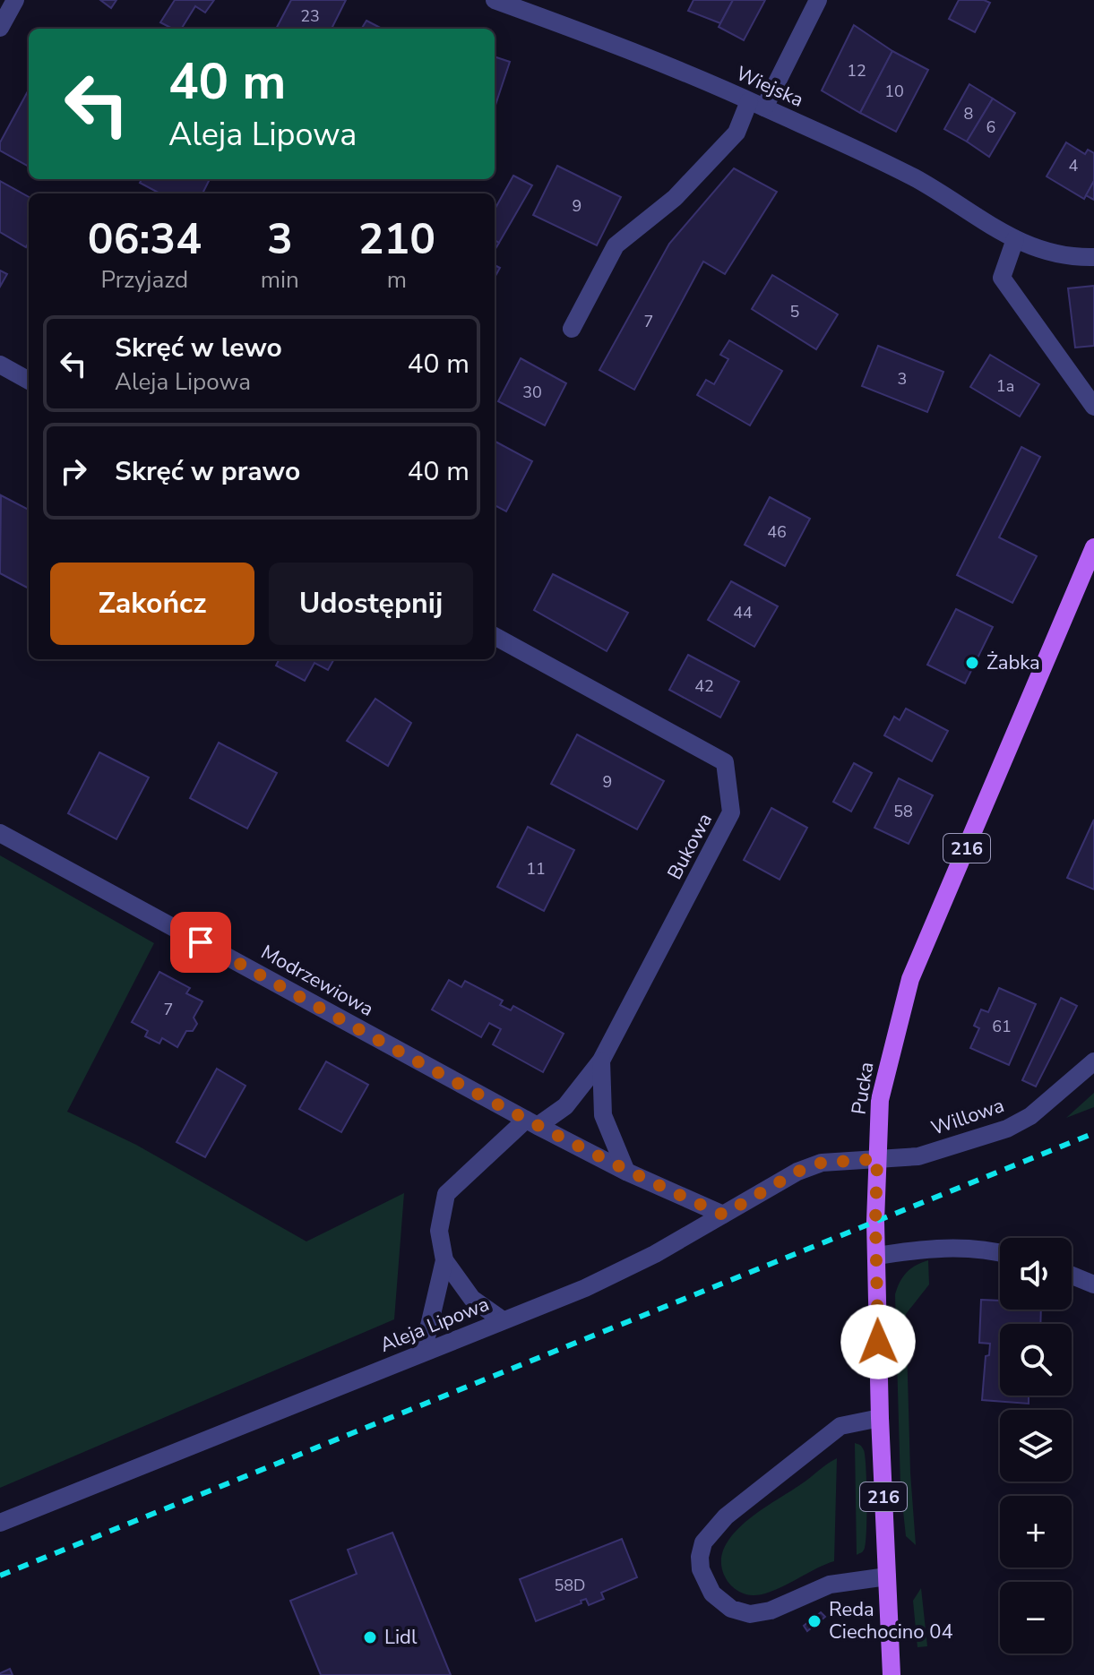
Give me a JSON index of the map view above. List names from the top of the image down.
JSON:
{
  "streets": {
    "main road": ["216", "Pucka"],
    "street": [
      "Wiejska",
      "Bukowa",
      "Modrzewiowa",
      "Willowa",
      "Aleja Lipowa"
    ]
  },
  "crossings": [
    ["Bukowa", "Modrzewiowa"],
    ["Modrzewiowa", "Aleja Lipowa"],
    ["Pucka", "Willowa"],
    ["Pucka", "Aleja Lipowa"],
    ["Willowa", "Aleja Lipowa"]
  ],
  "places": ["Żabka", "Reda Ciechocino 04", "Lidl"],
  "house_numbers": [
    "23",
    "12",
    "10",
    "8",
    "6",
    "4",
    "9",
    "5",
    "7",
    "3",
    "1a",
    "30",
    "46",
    "44",
    "42",
    "9",
    "58",
    "11",
    "7",
    "61",
    "58D"
  ],
  "page": {
    "turn": ["40 m", "Aleja Lipowa"],
    "eta": [
      "06:34",
      "Przyjazd",
      "3",
      "min",
      "210",
      "m"
    ],
    "list": [
      {
        "name": "Skręć w lewo",
        "note": "Aleja Lipowa",
        "value": "40 m"
      },
      {
        "name": "Skręć w prawo",
        "value": "40 m"
      }
    ],
    "buttons": ["Zakończ", "Udostępnij"],
    "map_buttons": ["+", "−"]
  }
}
